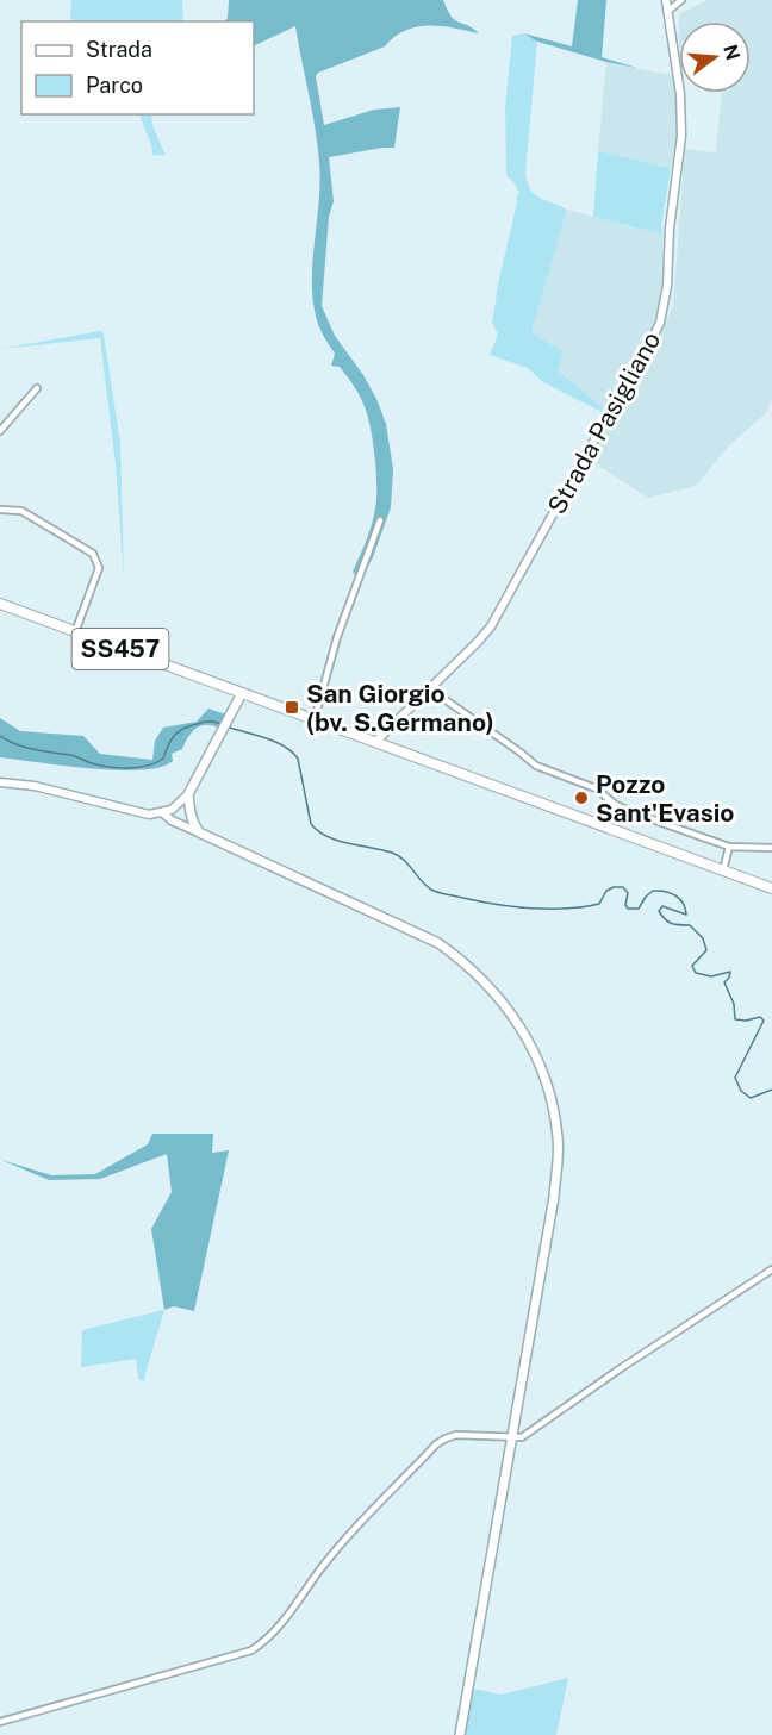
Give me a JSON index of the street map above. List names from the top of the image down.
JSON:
{
  "streets": {
    "main road": ["SS457"],
    "street": ["Strada Pasigliano"]
  },
  "crossings": [
    ["Strada Pasigliano", "SS457"]
  ],
  "places": {
    "transit": ["San Giorgio (bv. S.Germano)"],
    "other": ["Pozzo Sant'Evasio"]
  },
  "legend": ["Strada", "Parco"],
  "north": "right"
}
